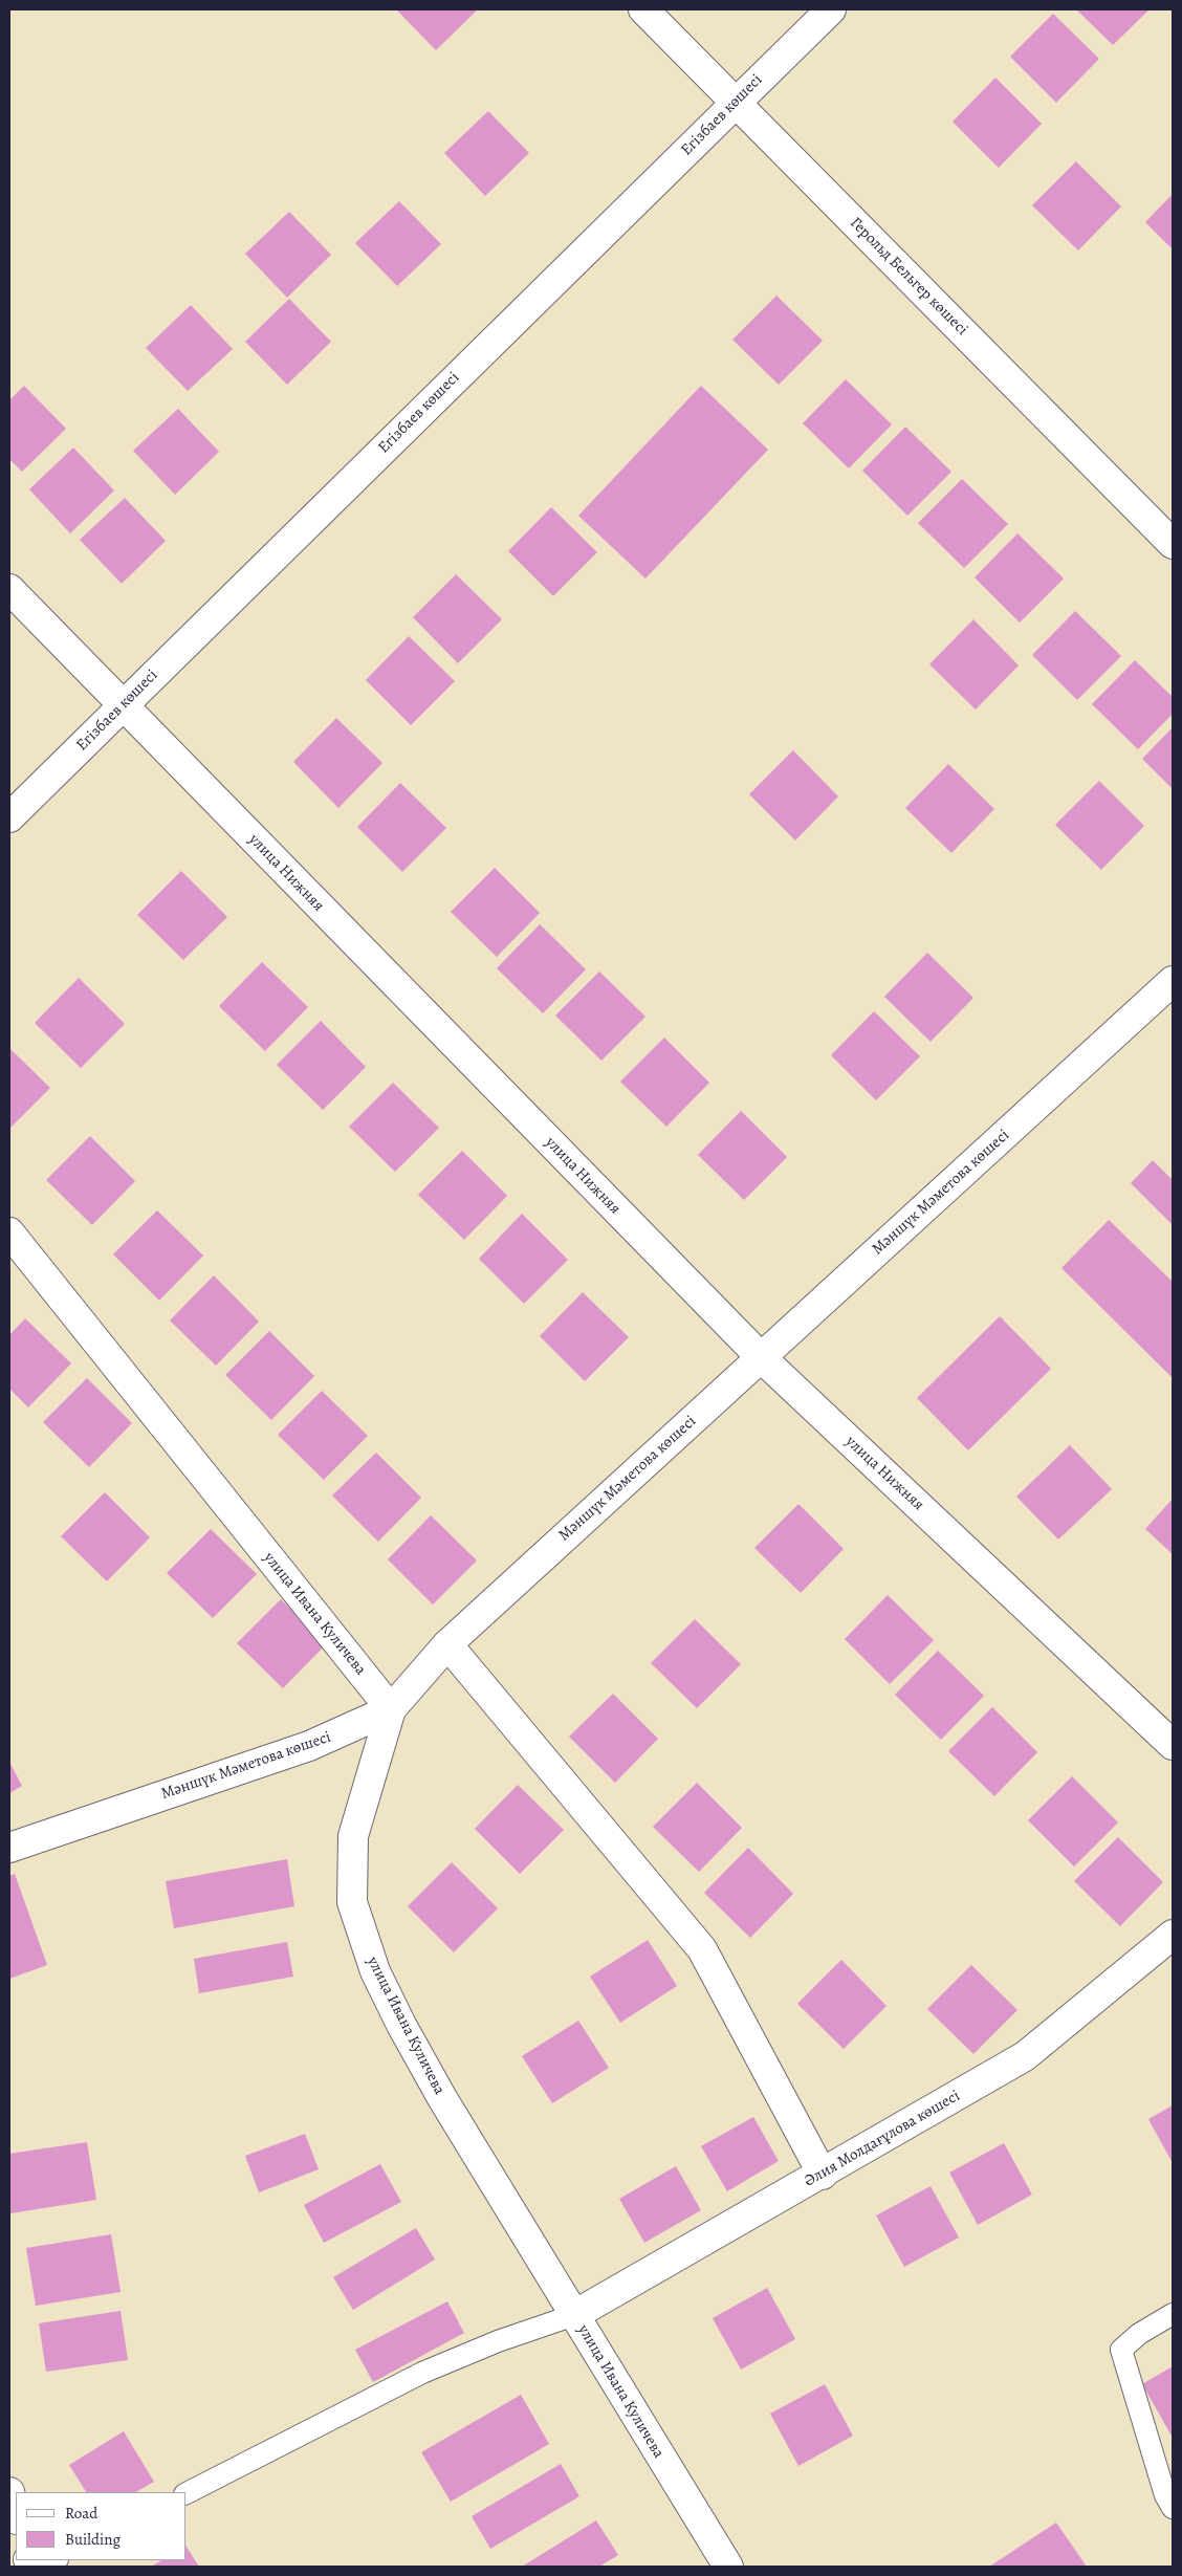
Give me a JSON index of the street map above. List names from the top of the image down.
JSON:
{
  "streets": {
    "street": [
      "Егізбаев көшесі",
      "Герольд Бельгер көшесі",
      "улица Нижняя",
      "Мәншүк Мәметова көшесі",
      "улица Ивана Куличева",
      "Әлия Молдағұлова көшесі"
    ]
  },
  "crossings": [
    ["Егізбаев көшесі", "Герольд Бельгер көшесі"],
    ["Егізбаев көшесі", "улица Нижняя"],
    ["улица Нижняя", "Мәншүк Мәметова көшесі"],
    ["Мәншүк Мәметова көшесі", "улица Ивана Куличева"],
    ["улица Ивана Куличева", "Әлия Молдағұлова көшесі"]
  ],
  "legend": ["Road", "Building"]
}
